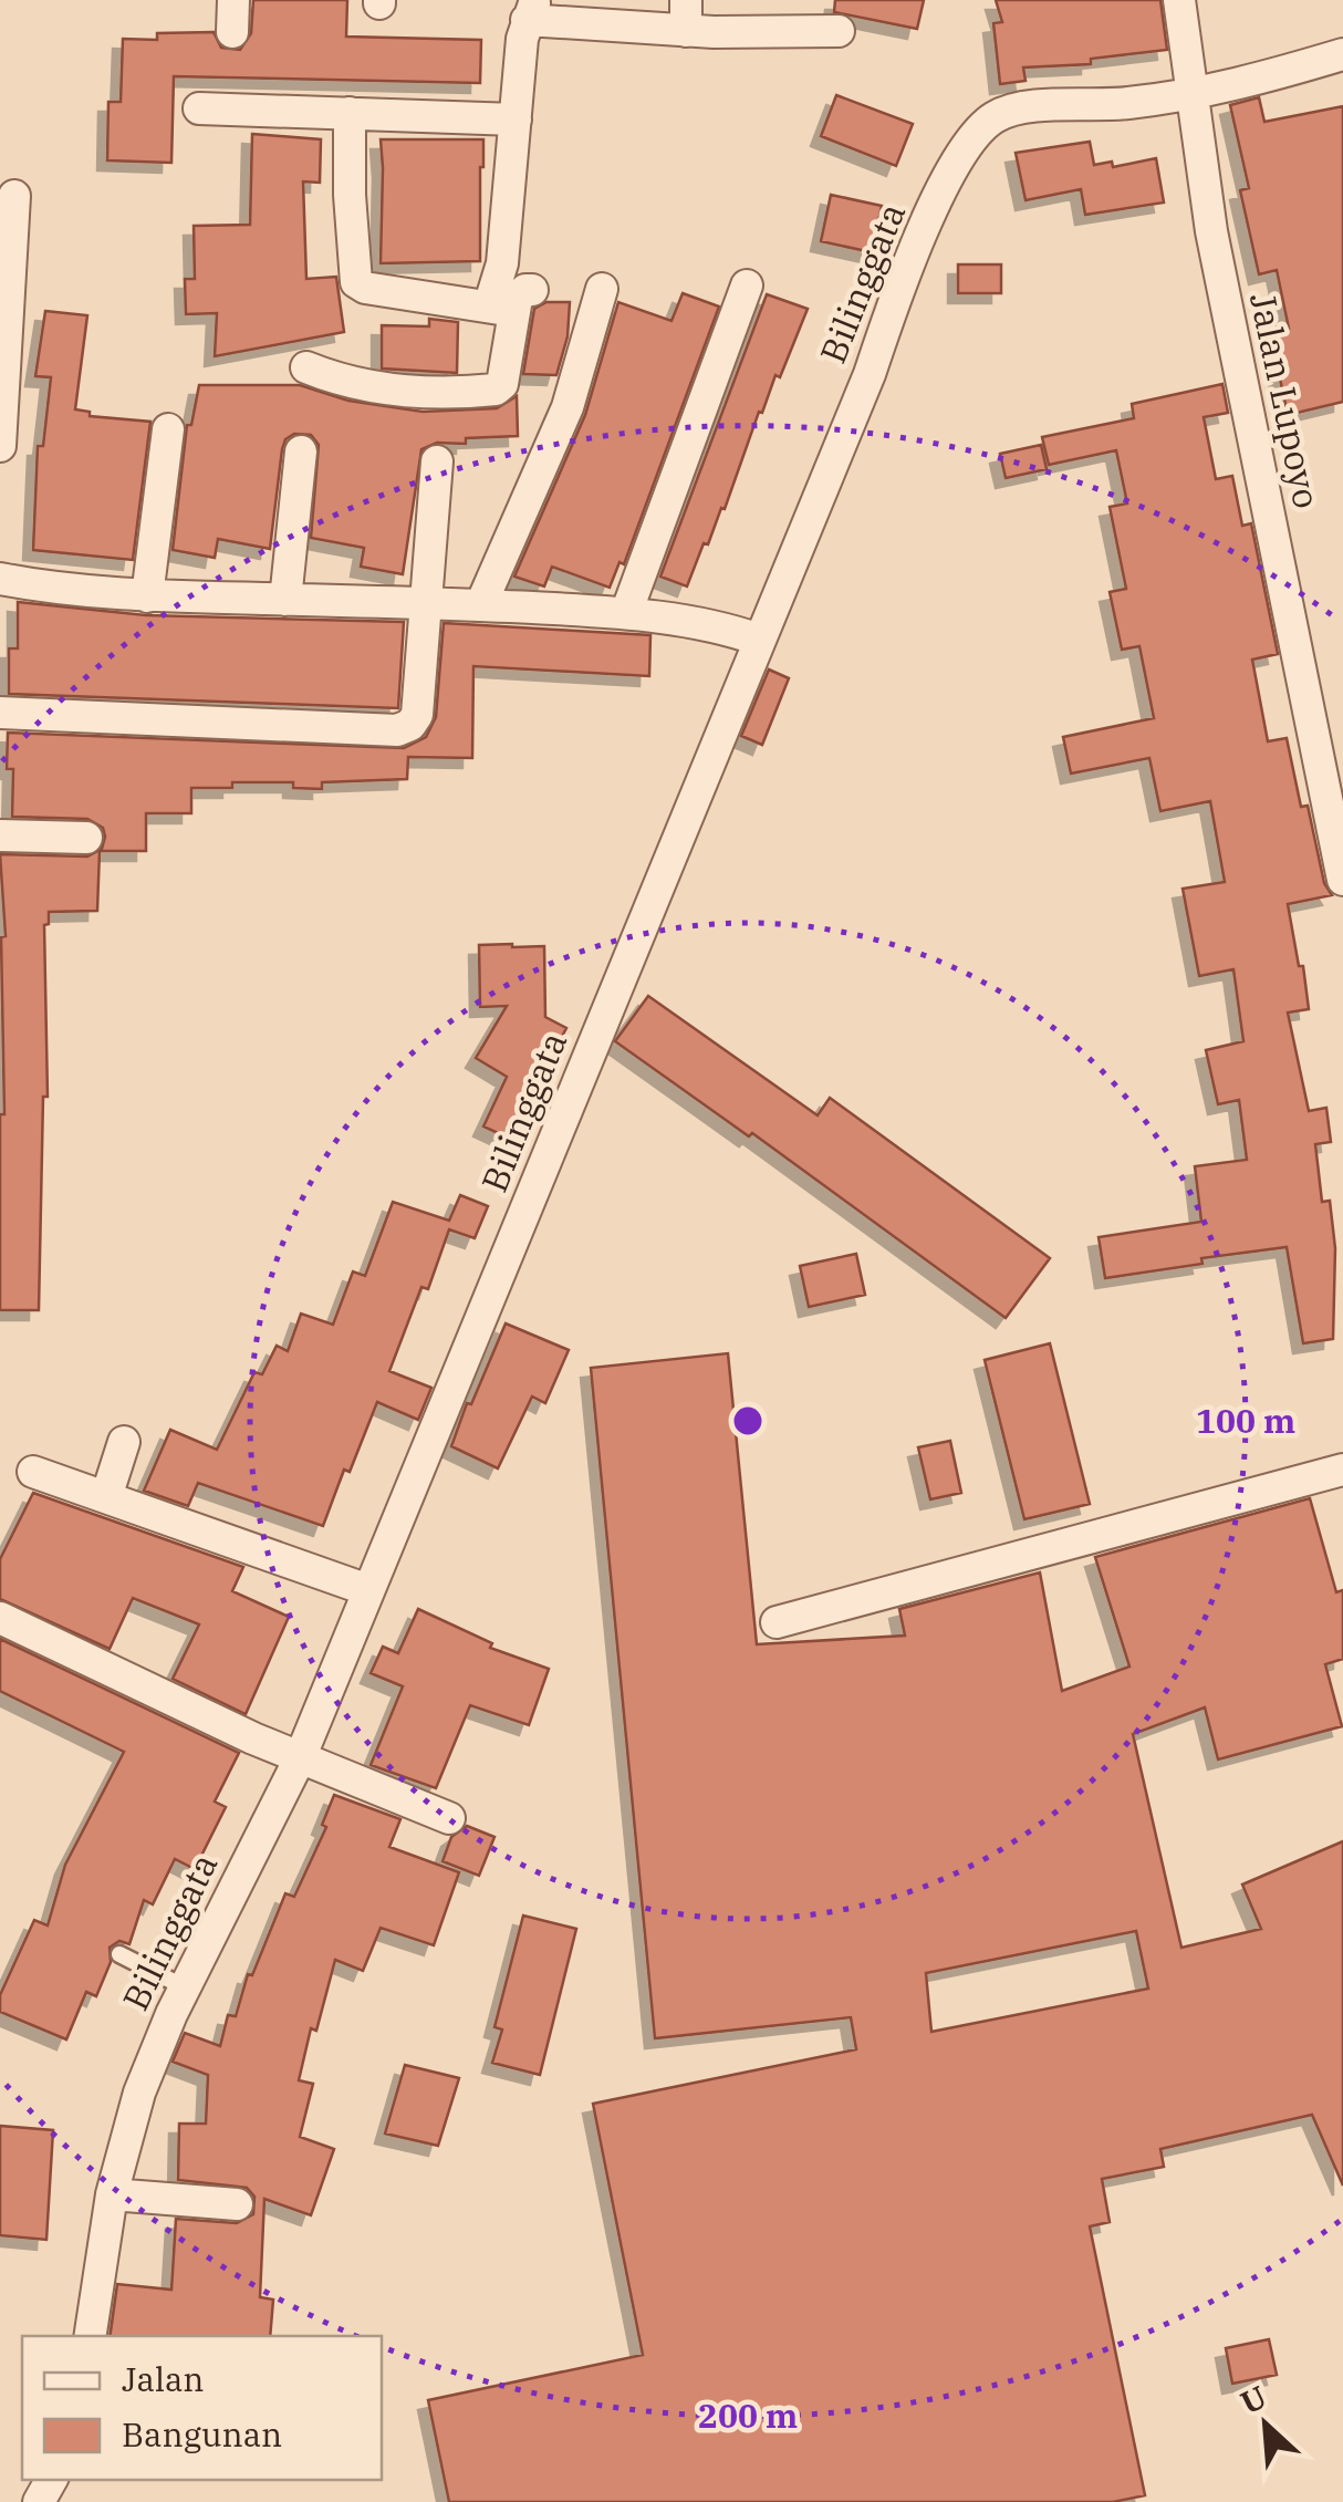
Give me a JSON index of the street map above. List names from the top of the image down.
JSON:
{
  "streets": {
    "street": ["Bilinggata", "Jalan Lupoyo"]
  },
  "crossings": [
    ["Bilinggata", "Jalan Lupoyo"]
  ],
  "legend": ["Jalan", "Bangunan"],
  "north": "top left",
  "rings": ["100 m", "200 m"]
}
